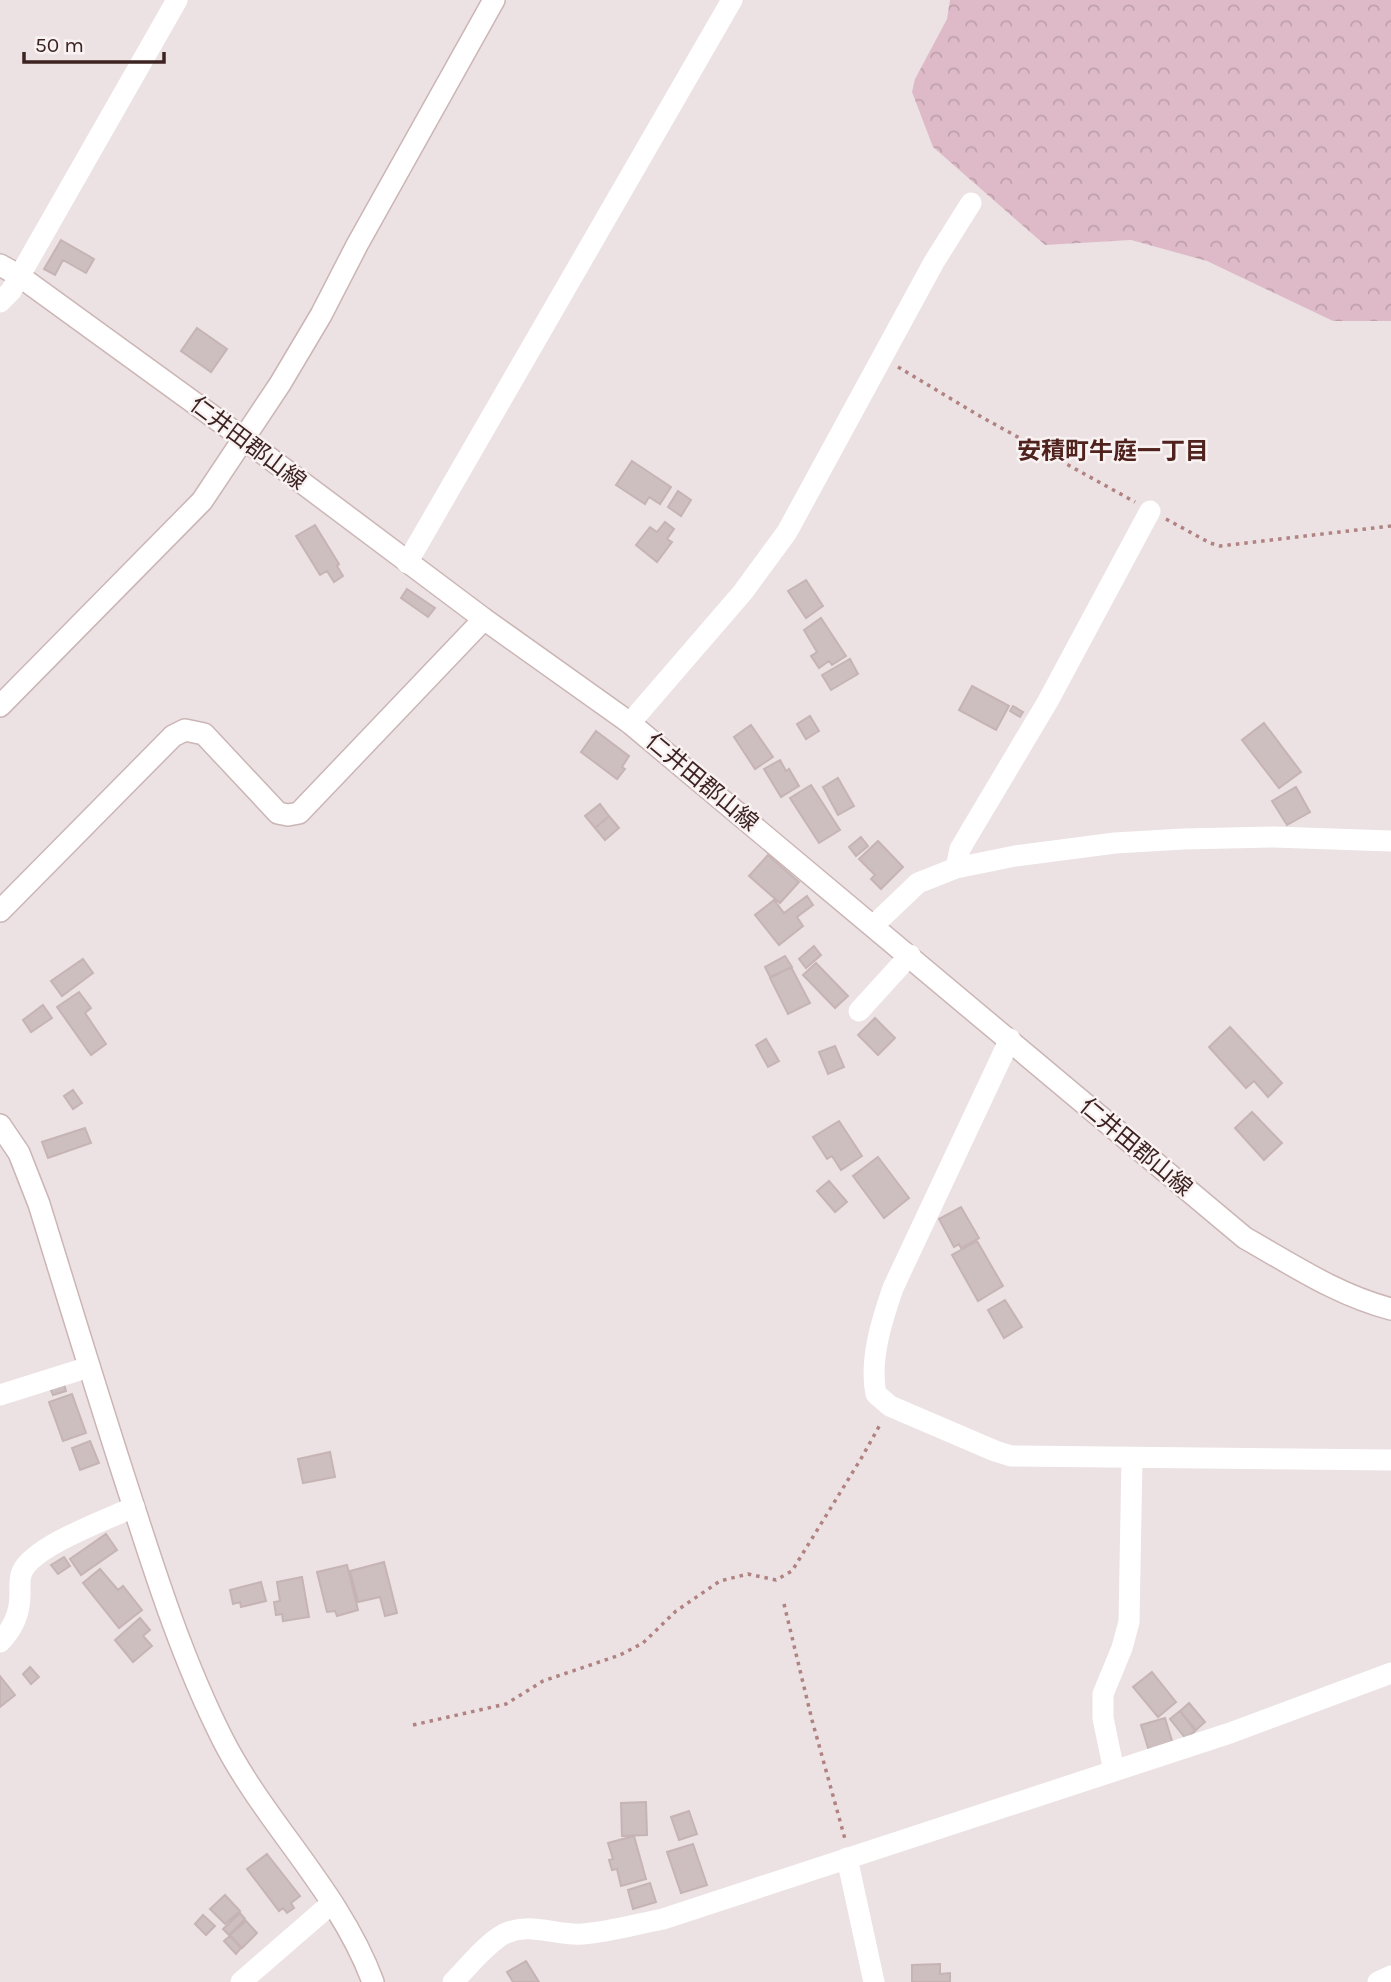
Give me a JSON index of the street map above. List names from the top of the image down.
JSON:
{
  "streets": {
    "street": ["仁井田郡山線"]
  },
  "districts": ["安積町牛庭一丁目"],
  "scale_bar": "50 m"
}
